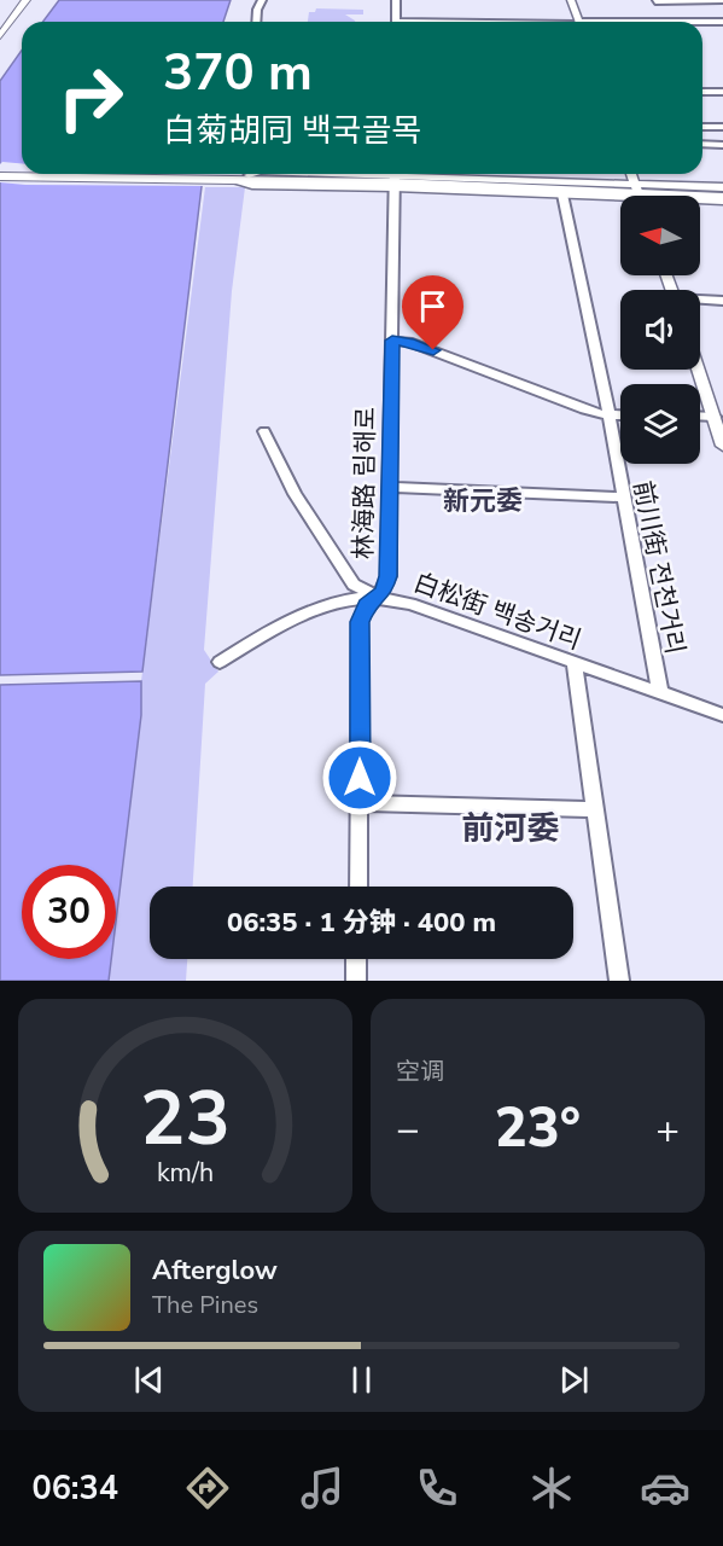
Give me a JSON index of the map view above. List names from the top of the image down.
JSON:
{
  "streets": {
    "street": ["林海路 림해로", "前川街 전천거리", "白松街 백송거리"]
  },
  "crossings": [
    ["林海路 림해로", "白松街 백송거리"],
    ["前川街 전천거리", "白松街 백송거리"]
  ],
  "districts": ["新元委", "前河委"],
  "north": "left",
  "page": {
    "turn": ["370 m", "白菊胡同 백국골목"],
    "limit": "30",
    "trip": "06:35 · 1 分钟 · 400 m",
    "tile": "空调",
    "heat": ["−", "23°", "+"],
    "song": ["Afterglow", "The Pines"],
    "tabs": "06:34",
    "gauge": ["23", "km/h"]
  }
}
